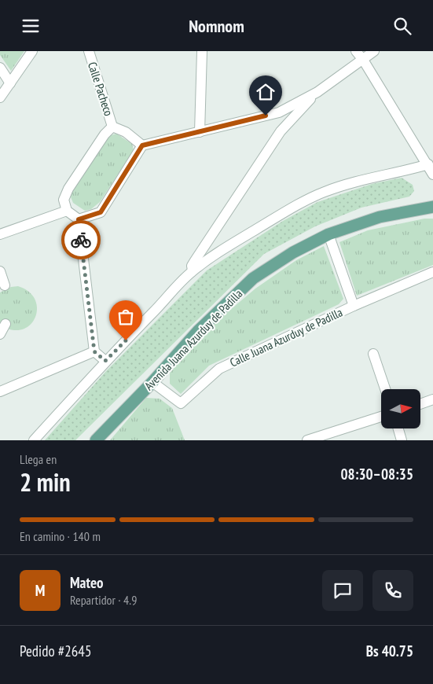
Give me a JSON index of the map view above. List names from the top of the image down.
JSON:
{
  "streets": {
    "main road": ["Avenida Juana Azurduy de Padilla"],
    "street": ["Calle Pacheco", "Calle Juana Azurduy de Padilla"]
  },
  "crossings": [
    ["Calle Juana Azurduy de Padilla", "Avenida Juana Azurduy de Padilla"]
  ],
  "north": "right",
  "page": {
    "header": "Nomnom",
    "heading": ["2 min", "Llega en", "08:30–08:35"],
    "panel": [
      "Mateo",
      "Repartidor · 4.9",
      "Pedido #2645",
      "Bs 40.75"
    ],
    "bar": "En camino · 140 m",
    "round": "M"
  }
}
